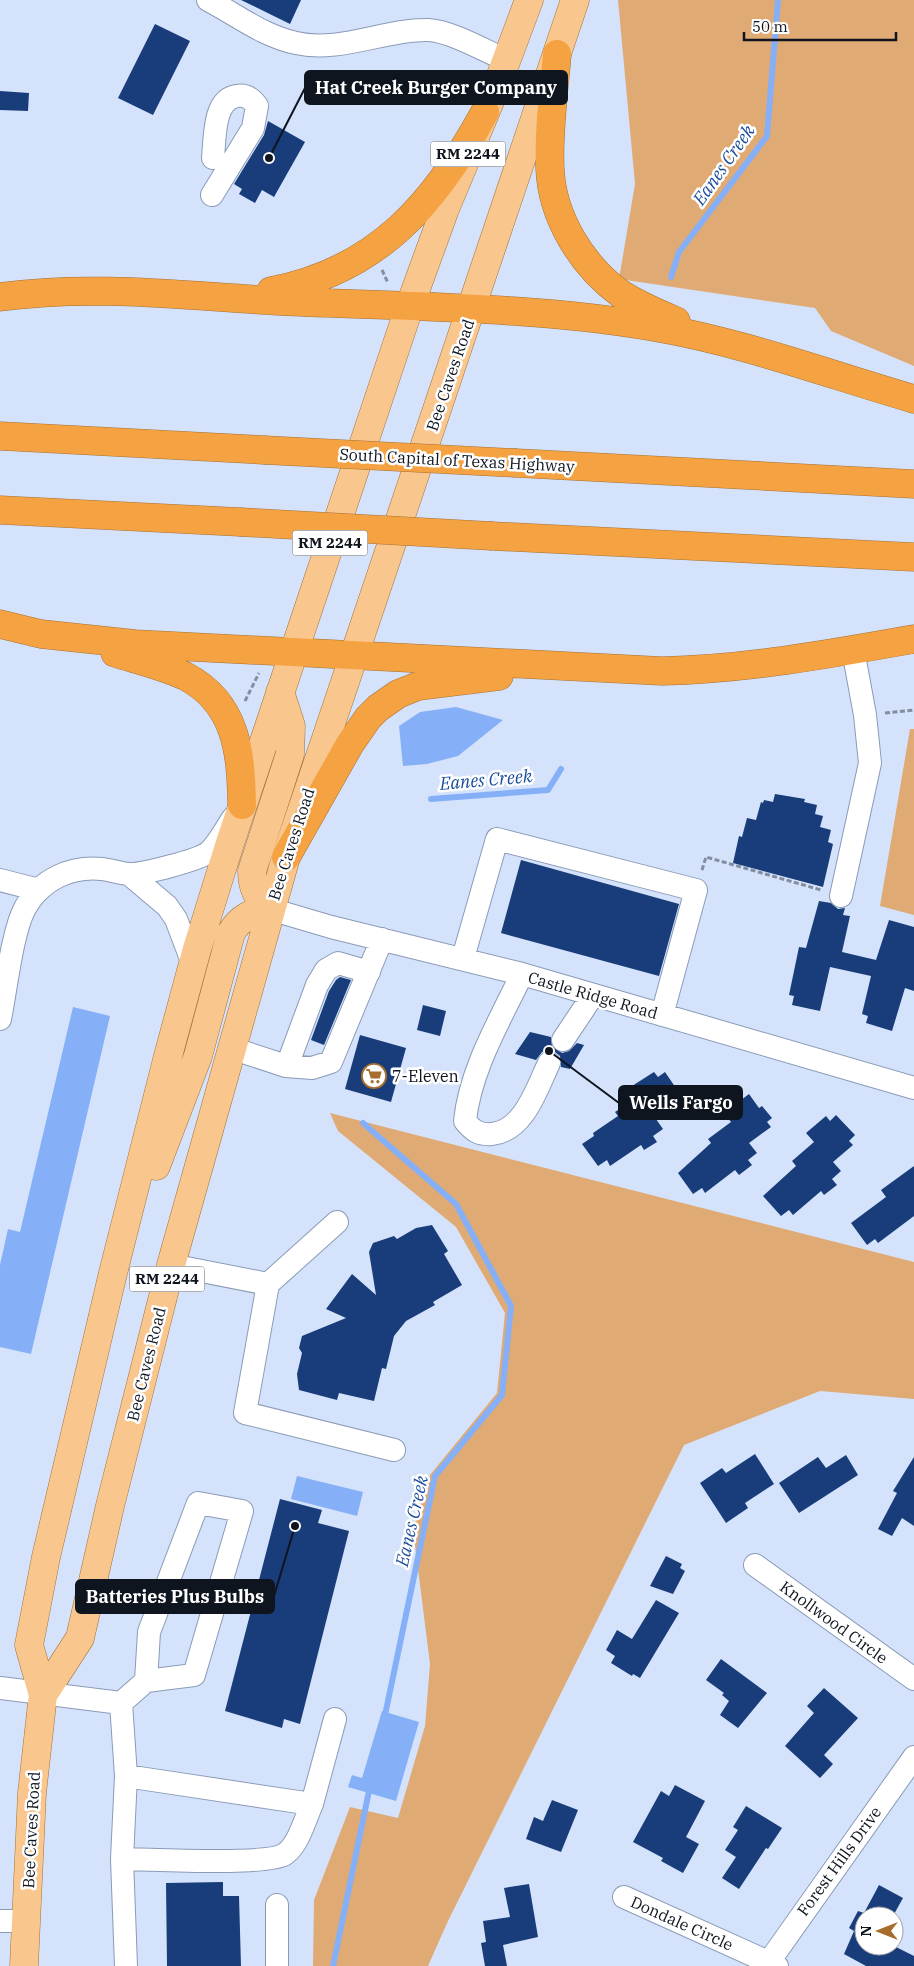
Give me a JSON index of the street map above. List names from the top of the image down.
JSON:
{
  "streets": {
    "highway": ["South Capital of Texas Highway"],
    "main road": ["RM 2244", "Bee Caves Road"],
    "street": [
      "Castle Ridge Road",
      "Knollwood Circle",
      "Forest Hills Drive",
      "Dondale Circle"
    ]
  },
  "crossings": [
    ["Bee Caves Road", "Castle Ridge Road"],
    ["Forest Hills Drive", "Dondale Circle"]
  ],
  "water": ["Eanes Creek"],
  "places": {
    "other": ["Hat Creek Burger Company", "Wells Fargo", "Batteries Plus Bulbs"],
    "supermarket": ["7-Eleven"]
  },
  "scale_bar": "50 m",
  "north": "left"
}
